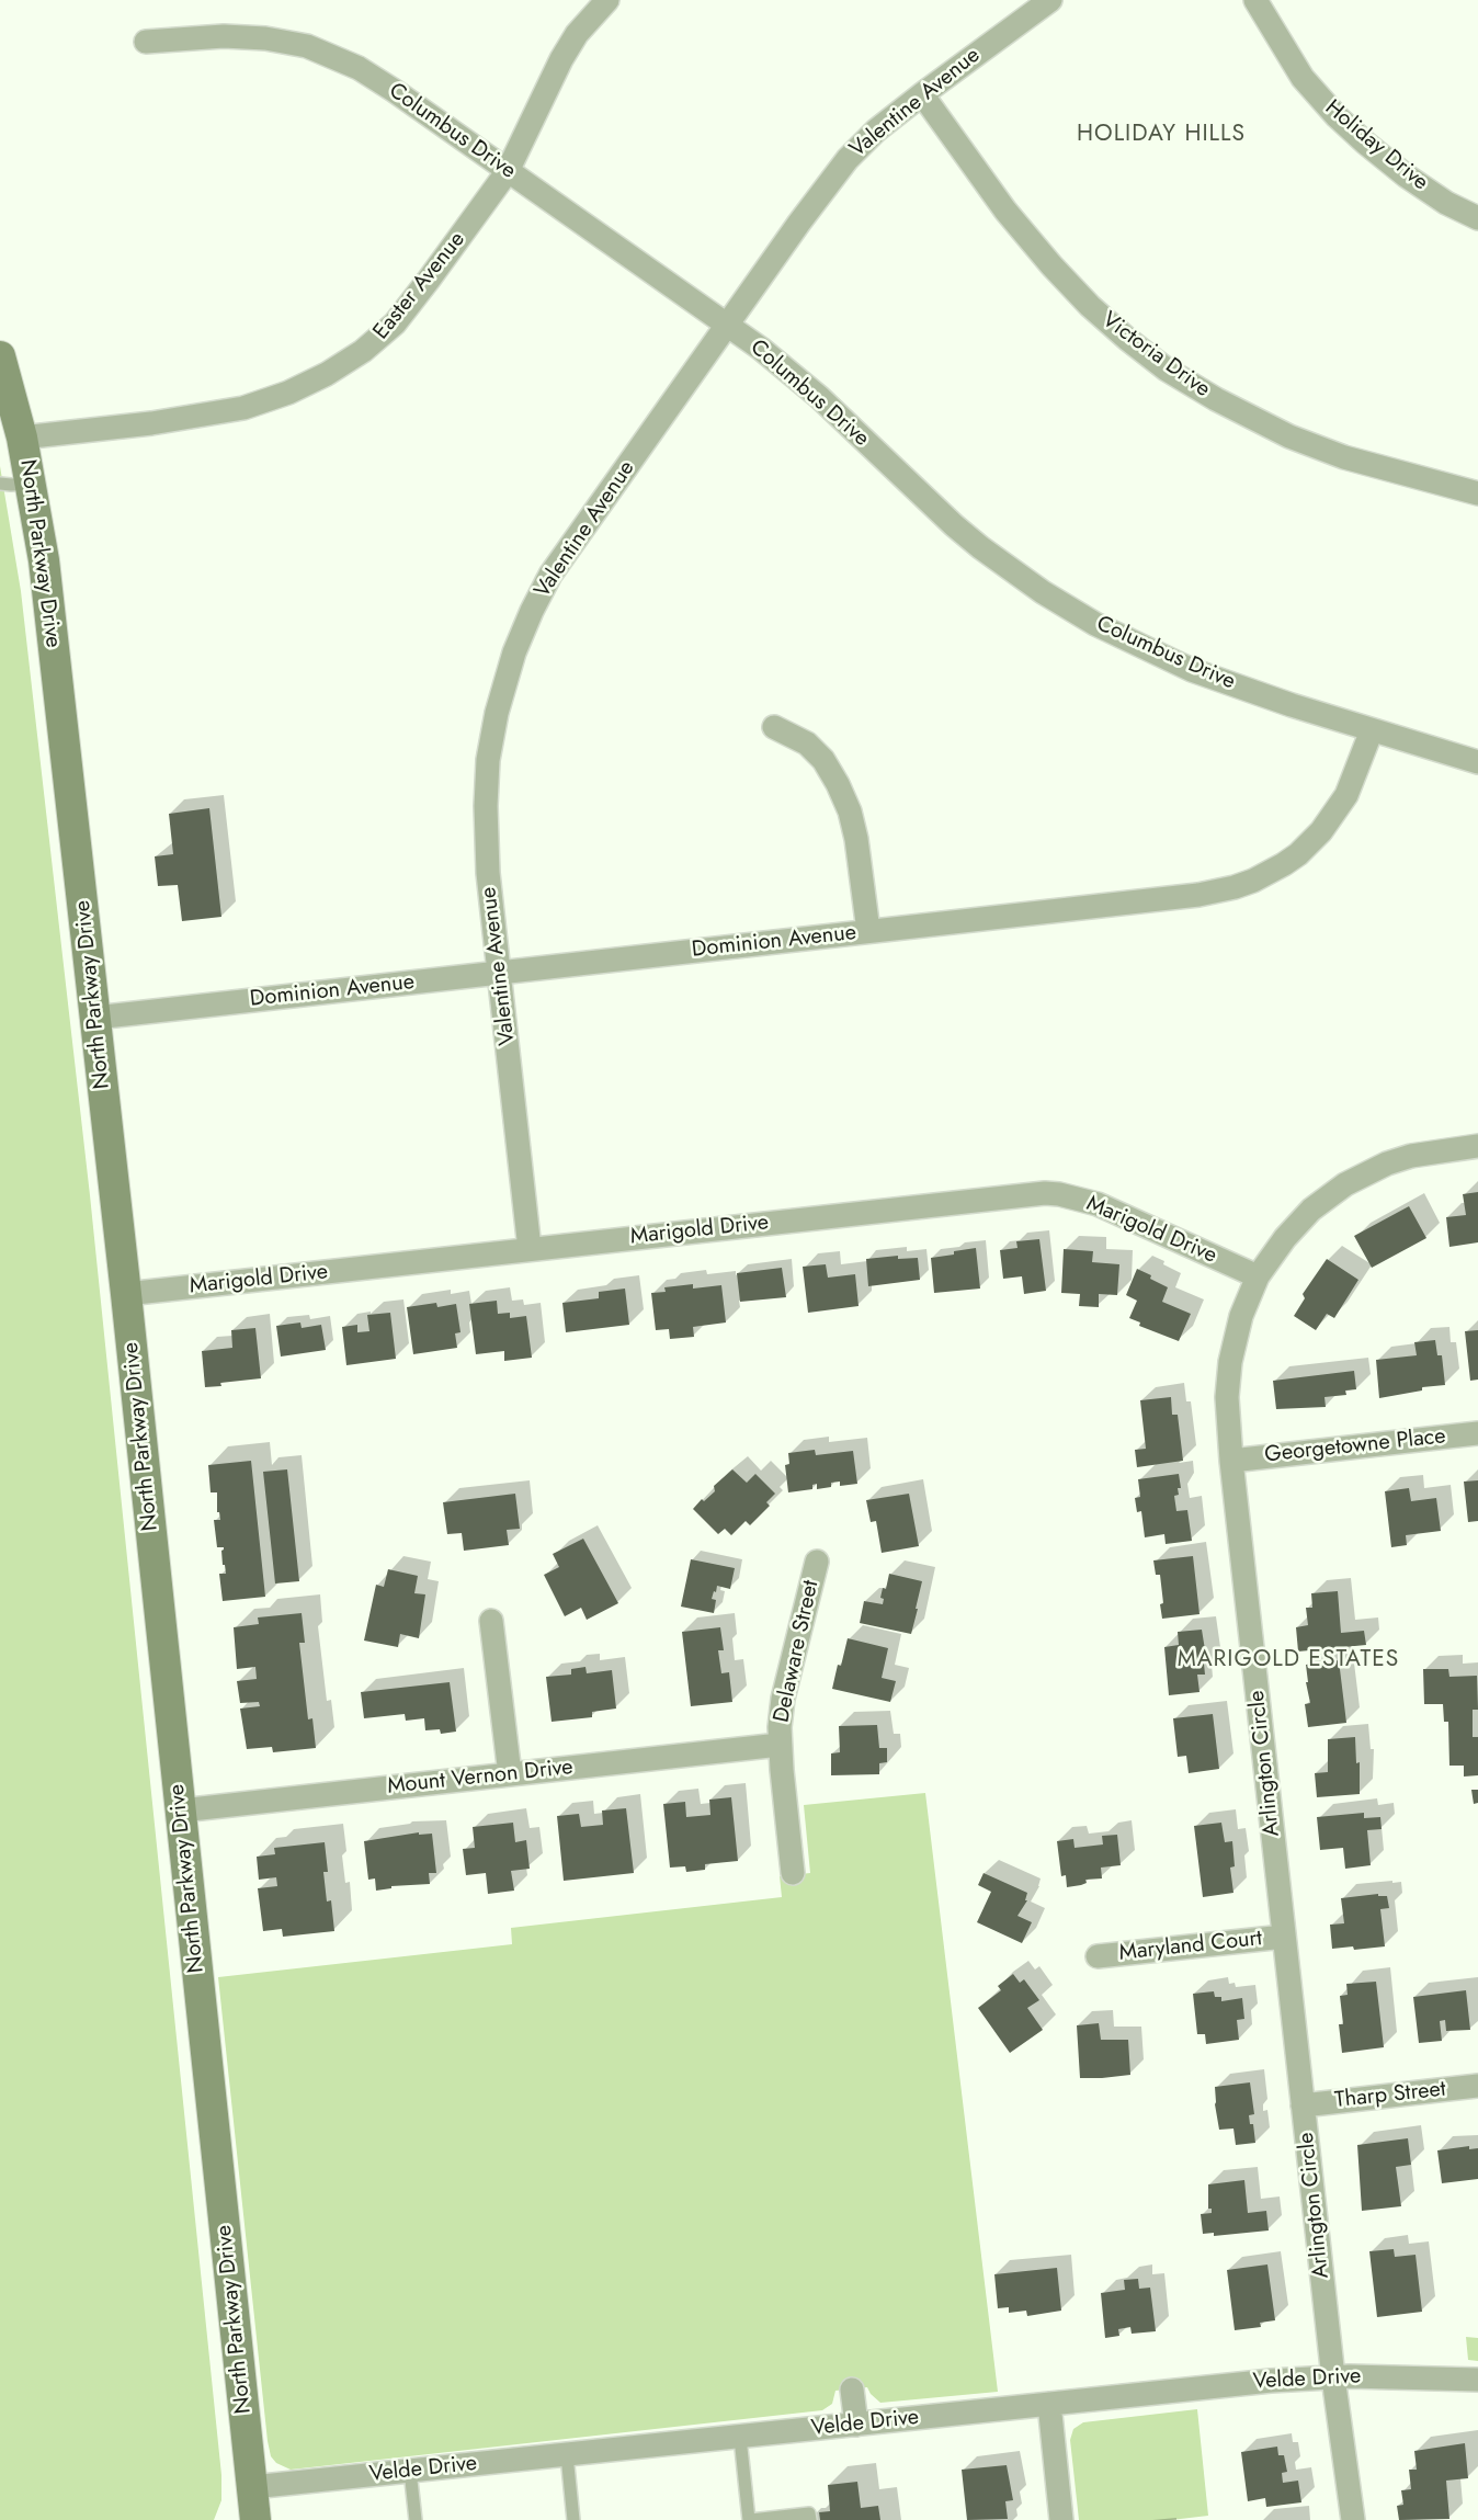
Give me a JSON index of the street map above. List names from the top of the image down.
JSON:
{
  "streets": {
    "main road": ["North Parkway Drive"],
    "street": [
      "Valentine Avenue",
      "Columbus Drive",
      "Holiday Drive",
      "Easter Avenue",
      "Victoria Drive",
      "Dominion Avenue",
      "Marigold Drive",
      "Georgetowne Place",
      "Delaware Street",
      "Arlington Circle",
      "Mount Vernon Drive",
      "Maryland Court",
      "Tharp Street",
      "Velde Drive"
    ]
  },
  "crossings": [
    ["Valentine Avenue", "Columbus Drive"],
    ["Valentine Avenue", "Victoria Drive"],
    ["Valentine Avenue", "Dominion Avenue"],
    ["Valentine Avenue", "Marigold Drive"],
    ["Columbus Drive", "Easter Avenue"],
    ["Columbus Drive", "Dominion Avenue"],
    ["Easter Avenue", "North Parkway Drive"],
    ["North Parkway Drive", "Dominion Avenue"],
    ["North Parkway Drive", "Marigold Drive"],
    ["North Parkway Drive", "Mount Vernon Drive"],
    ["North Parkway Drive", "Velde Drive"],
    ["Marigold Drive", "Arlington Circle"],
    ["Georgetowne Place", "Arlington Circle"],
    ["Delaware Street", "Mount Vernon Drive"],
    ["Arlington Circle", "Maryland Court"],
    ["Arlington Circle", "Tharp Street"],
    ["Arlington Circle", "Velde Drive"]
  ],
  "districts": ["HOLIDAY HILLS", "MARIGOLD ESTATES"]
}
